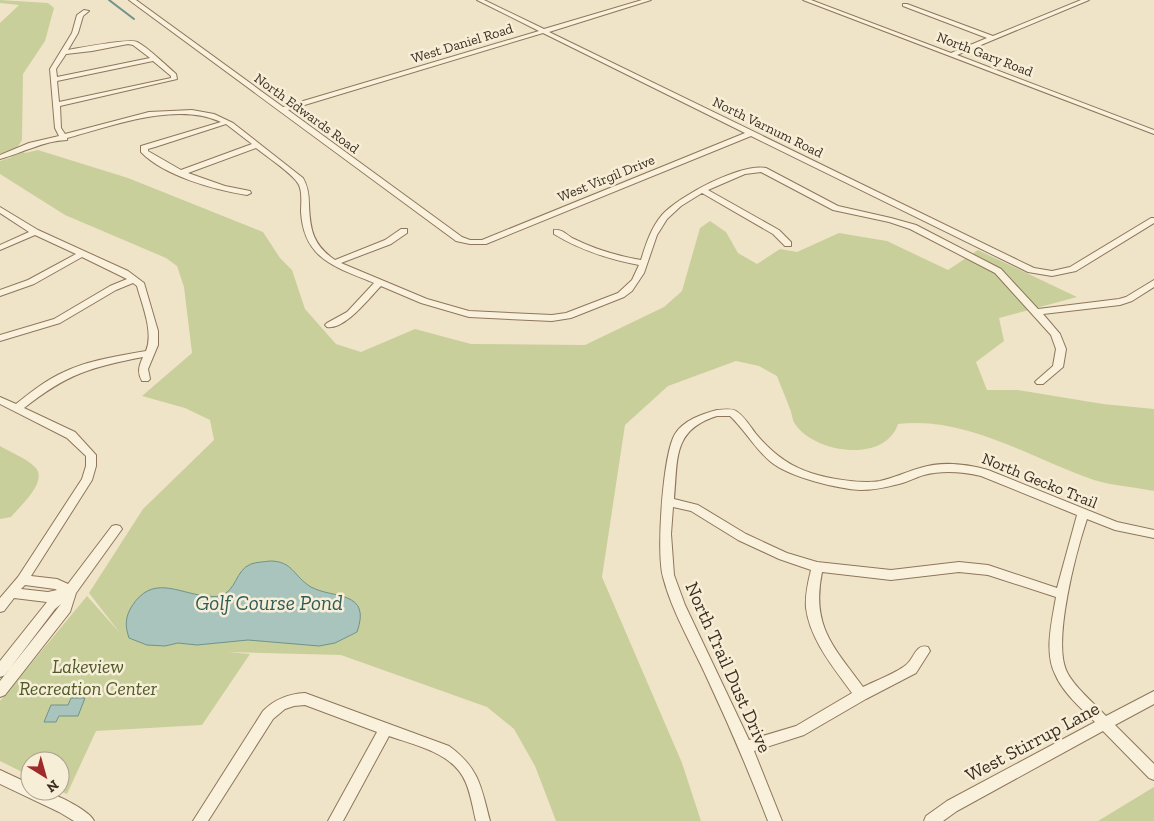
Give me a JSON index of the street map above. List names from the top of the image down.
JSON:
{
  "streets": {
    "street": [
      "West Daniel Road",
      "North Gary Road",
      "North Edwards Road",
      "North Varnum Road",
      "West Virgil Drive",
      "North Gecko Trail",
      "North Trail Dust Drive",
      "West Stirrup Lane"
    ]
  },
  "crossings": [
    ["West Daniel Road", "North Edwards Road"],
    ["West Daniel Road", "North Varnum Road"],
    ["North Edwards Road", "West Virgil Drive"],
    ["North Varnum Road", "West Virgil Drive"],
    ["North Gecko Trail", "North Trail Dust Drive"]
  ],
  "water": ["Golf Course Pond"],
  "parks": ["Lakeview Recreation Center"],
  "north": "bottom right"
}
